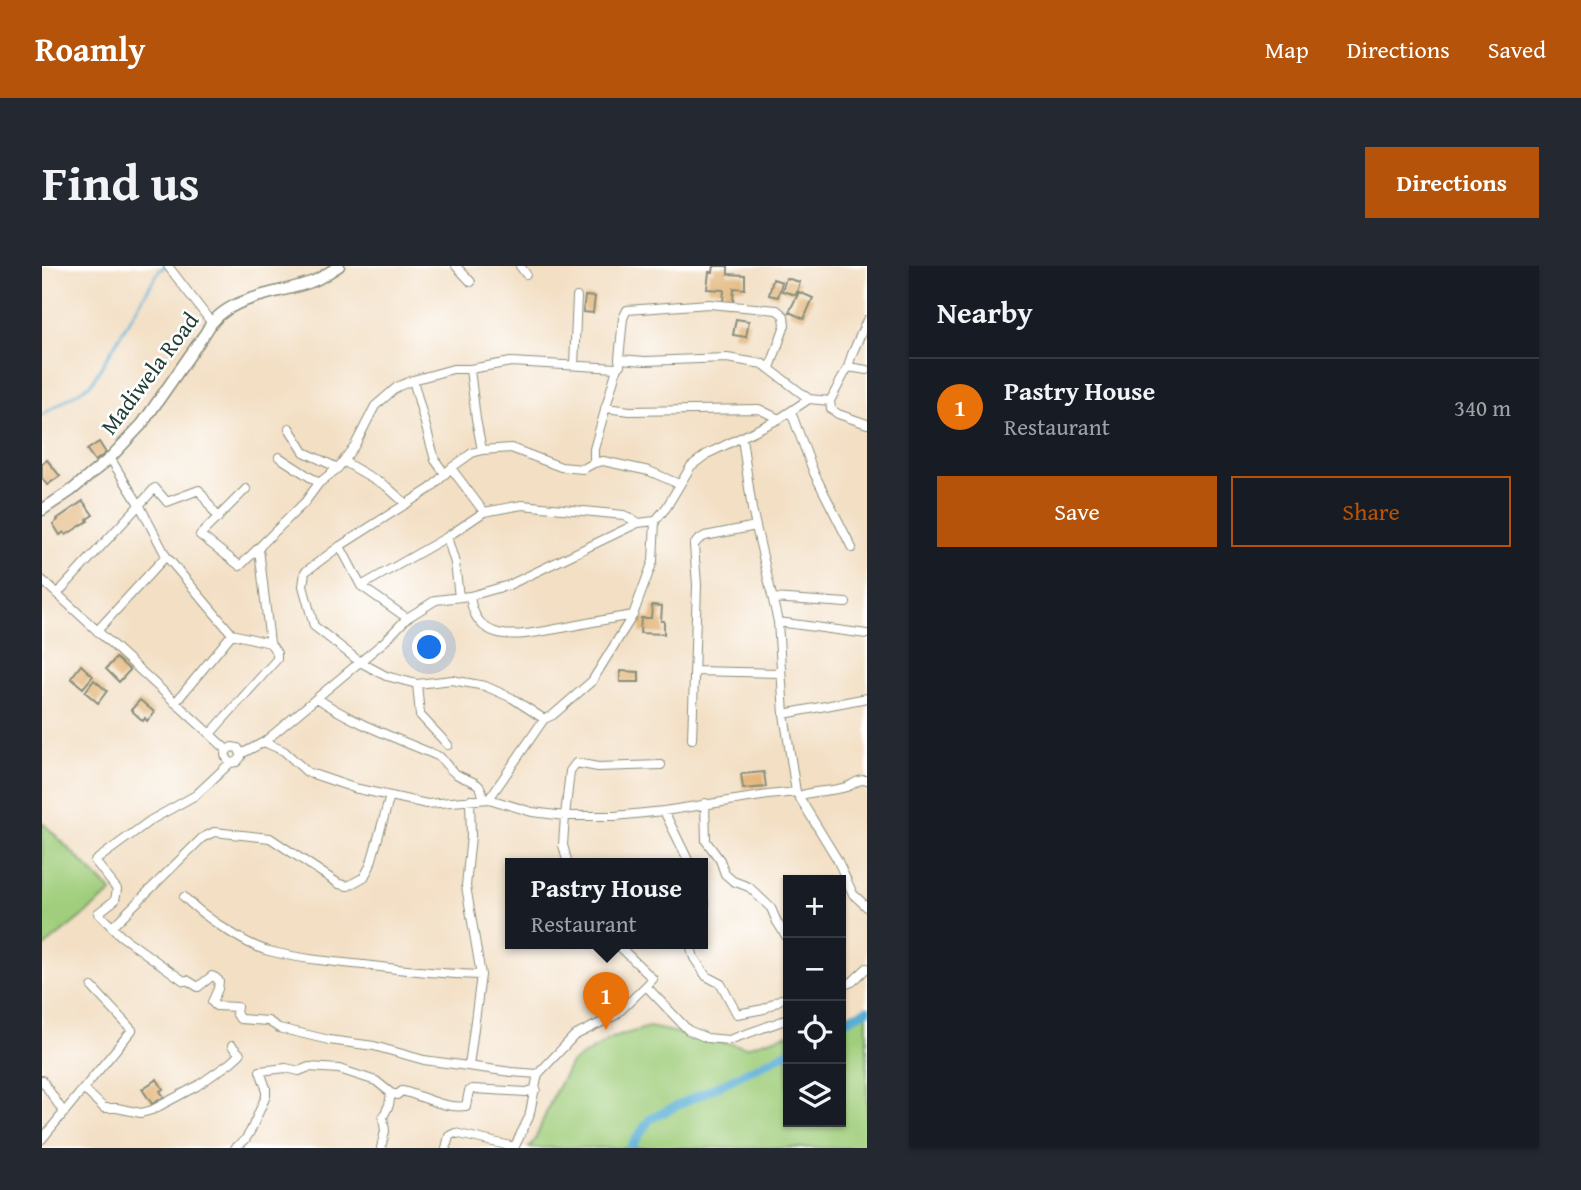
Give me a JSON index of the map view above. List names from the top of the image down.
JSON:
{
  "streets": {
    "main road": ["Madiwela Road"]
  },
  "page": {
    "header": "Roamly",
    "nav": ["Map", "Directions", "Saved"],
    "title": "Find us",
    "buttons": [
      "Directions",
      ["Save", "Share"]
    ],
    "heading": "Nearby",
    "list": [
      {
        "mark": "1",
        "name": "Pastry House",
        "note": "Restaurant",
        "value": "340 m"
      }
    ],
    "popup": ["Pastry House", "Restaurant"],
    "map_buttons": ["+", "−"],
    "pins": "1"
  }
}
